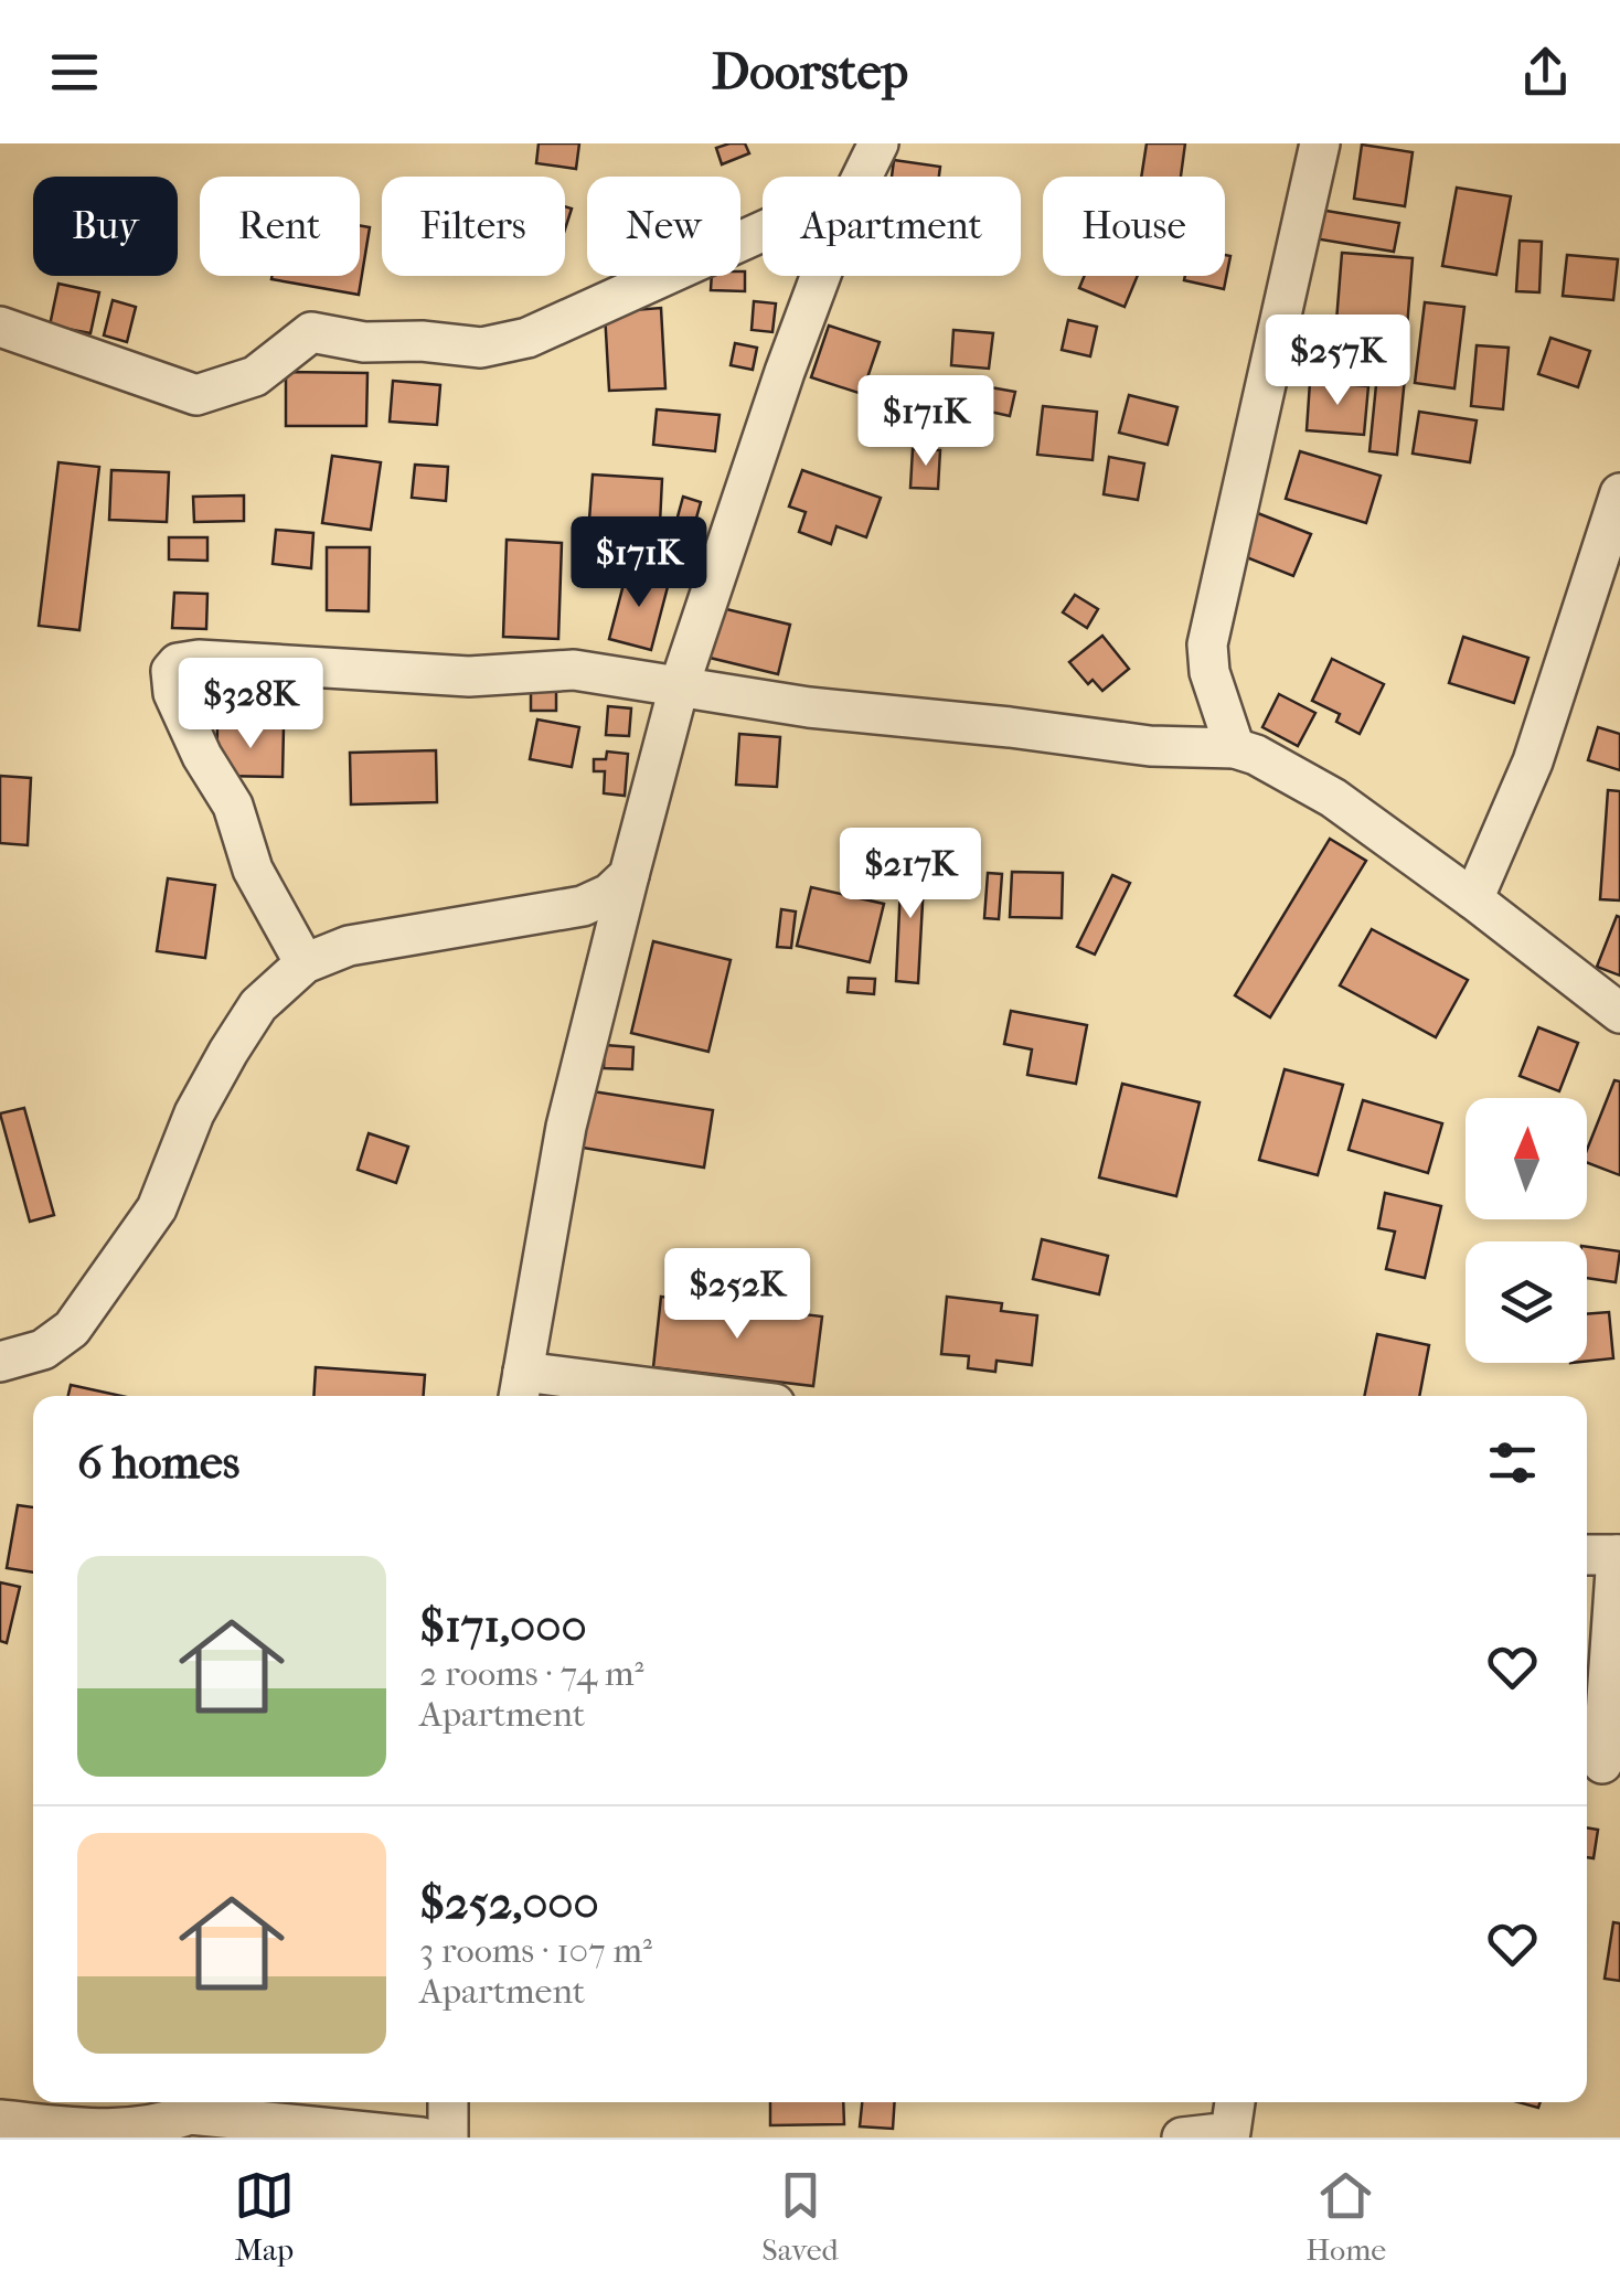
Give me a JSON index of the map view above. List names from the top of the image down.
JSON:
{
  "north": "top",
  "page": {
    "header": "Doorstep",
    "chip": [
      "Buy",
      "Rent",
      "Filters",
      "New",
      "Apartment",
      "House"
    ],
    "price": [
      "$257K",
      "$171K",
      "$171K",
      "$328K",
      "$217K",
      "$252K"
    ],
    "heading": "6 homes",
    "list": [
      {
        "name": "$171,000",
        "note": "2 rooms · 74 m² · Apartment"
      },
      {
        "name": "$252,000",
        "note": "3 rooms · 107 m² · Apartment"
      }
    ],
    "tabs": ["Map", "Saved", "Home"]
  }
}
